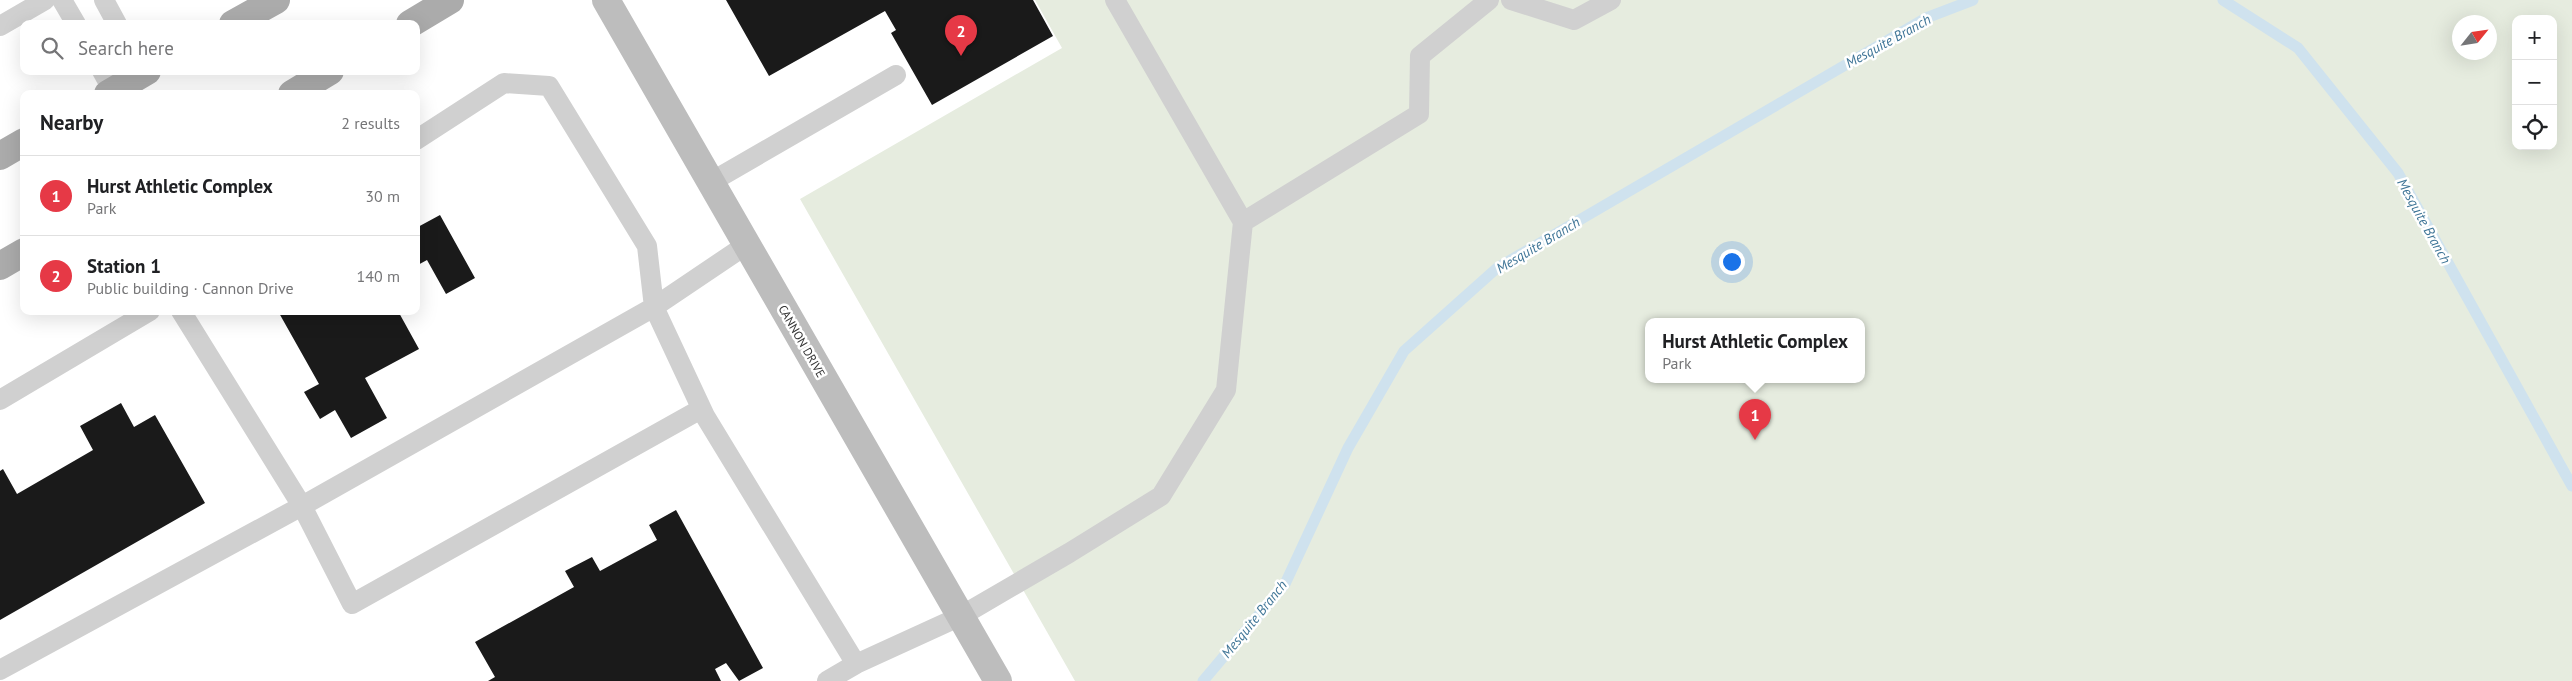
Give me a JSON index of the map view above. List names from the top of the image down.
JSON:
{
  "streets": {
    "street": ["CANNON DRIVE"]
  },
  "water": ["Mesquite Branch"],
  "north": "top right",
  "page": {
    "map_buttons": ["+", "−"],
    "pins": ["2", "1"],
    "search": "Search here",
    "heading": ["Nearby", "2 results"],
    "list": [
      {
        "mark": "1",
        "name": "Hurst Athletic Complex",
        "note": "Park",
        "value": "30 m"
      },
      {
        "mark": "2",
        "name": "Station 1",
        "note": "Public building · Cannon Drive",
        "value": "140 m"
      }
    ],
    "popup": ["Hurst Athletic Complex", "Park"]
  }
}
